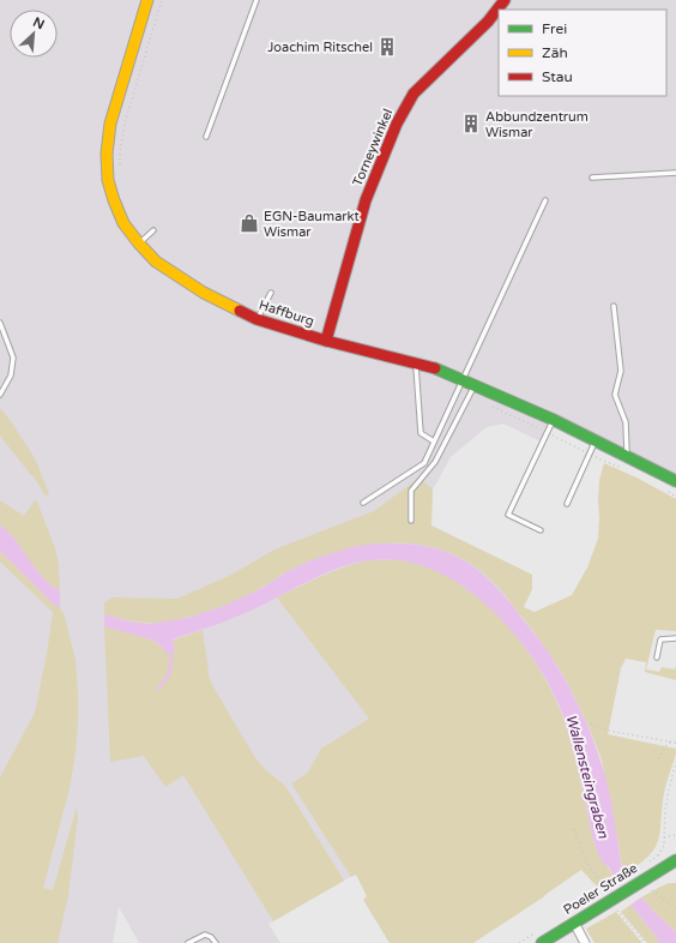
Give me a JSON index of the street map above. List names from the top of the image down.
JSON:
{
  "streets": {
    "street": ["Torneywinkel", "Haffburg", "Poeler Straße"]
  },
  "crossings": [
    ["Torneywinkel", "Haffburg"]
  ],
  "water": ["Wallensteingraben"],
  "places": {
    "building": ["Joachim Ritschel", "Abbundzentrum Wismar"],
    "shop": ["EGN-Baumarkt Wismar"]
  },
  "legend": ["Frei", "Zäh", "Stau"],
  "north": "top right"
}
